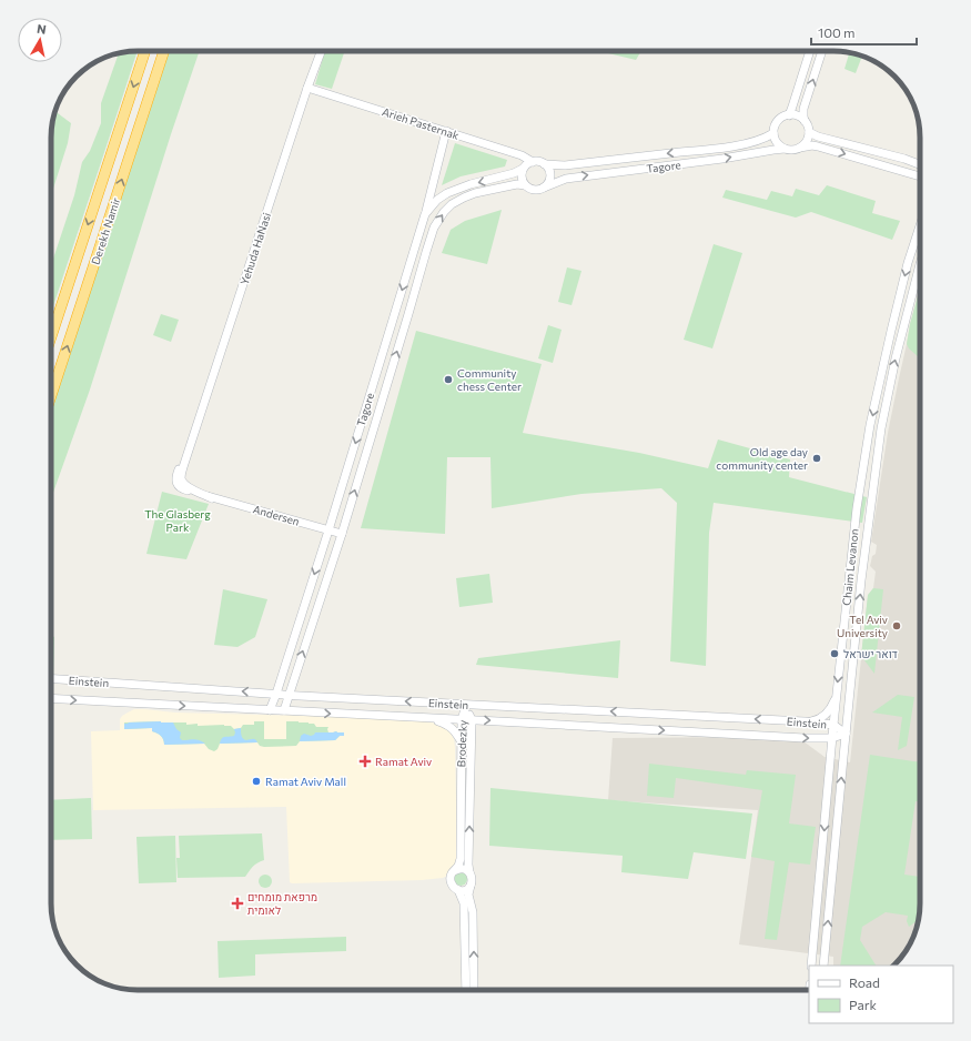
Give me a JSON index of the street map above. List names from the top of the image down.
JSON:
{
  "streets": {
    "highway": ["Derekh Namir"],
    "street": [
      "Arieh Pasternak",
      "Tagore",
      "Yehuda HaNasi",
      "Andersen",
      "Chaim Levanon",
      "Einstein",
      "Brodezky"
    ]
  },
  "crossings": [
    ["Arieh Pasternak", "Tagore"],
    ["Arieh Pasternak", "Yehuda HaNasi"],
    ["Tagore", "Andersen"],
    ["Tagore", "Einstein"],
    ["Yehuda HaNasi", "Andersen"],
    ["Chaim Levanon", "Einstein"],
    ["Einstein", "Brodezky"]
  ],
  "parks": ["The Glasberg Park"],
  "places": {
    "other": [
      "Community chess Center",
      "Old age day community center",
      "Tel Aviv University",
      "דואר ישראל",
      "Ramat Aviv Mall"
    ],
    "health": ["Ramat Aviv", "מרפאת מומחים לאומית"]
  },
  "legend": ["Road", "Park"],
  "scale_bar": "100 m",
  "north": "top"
}
